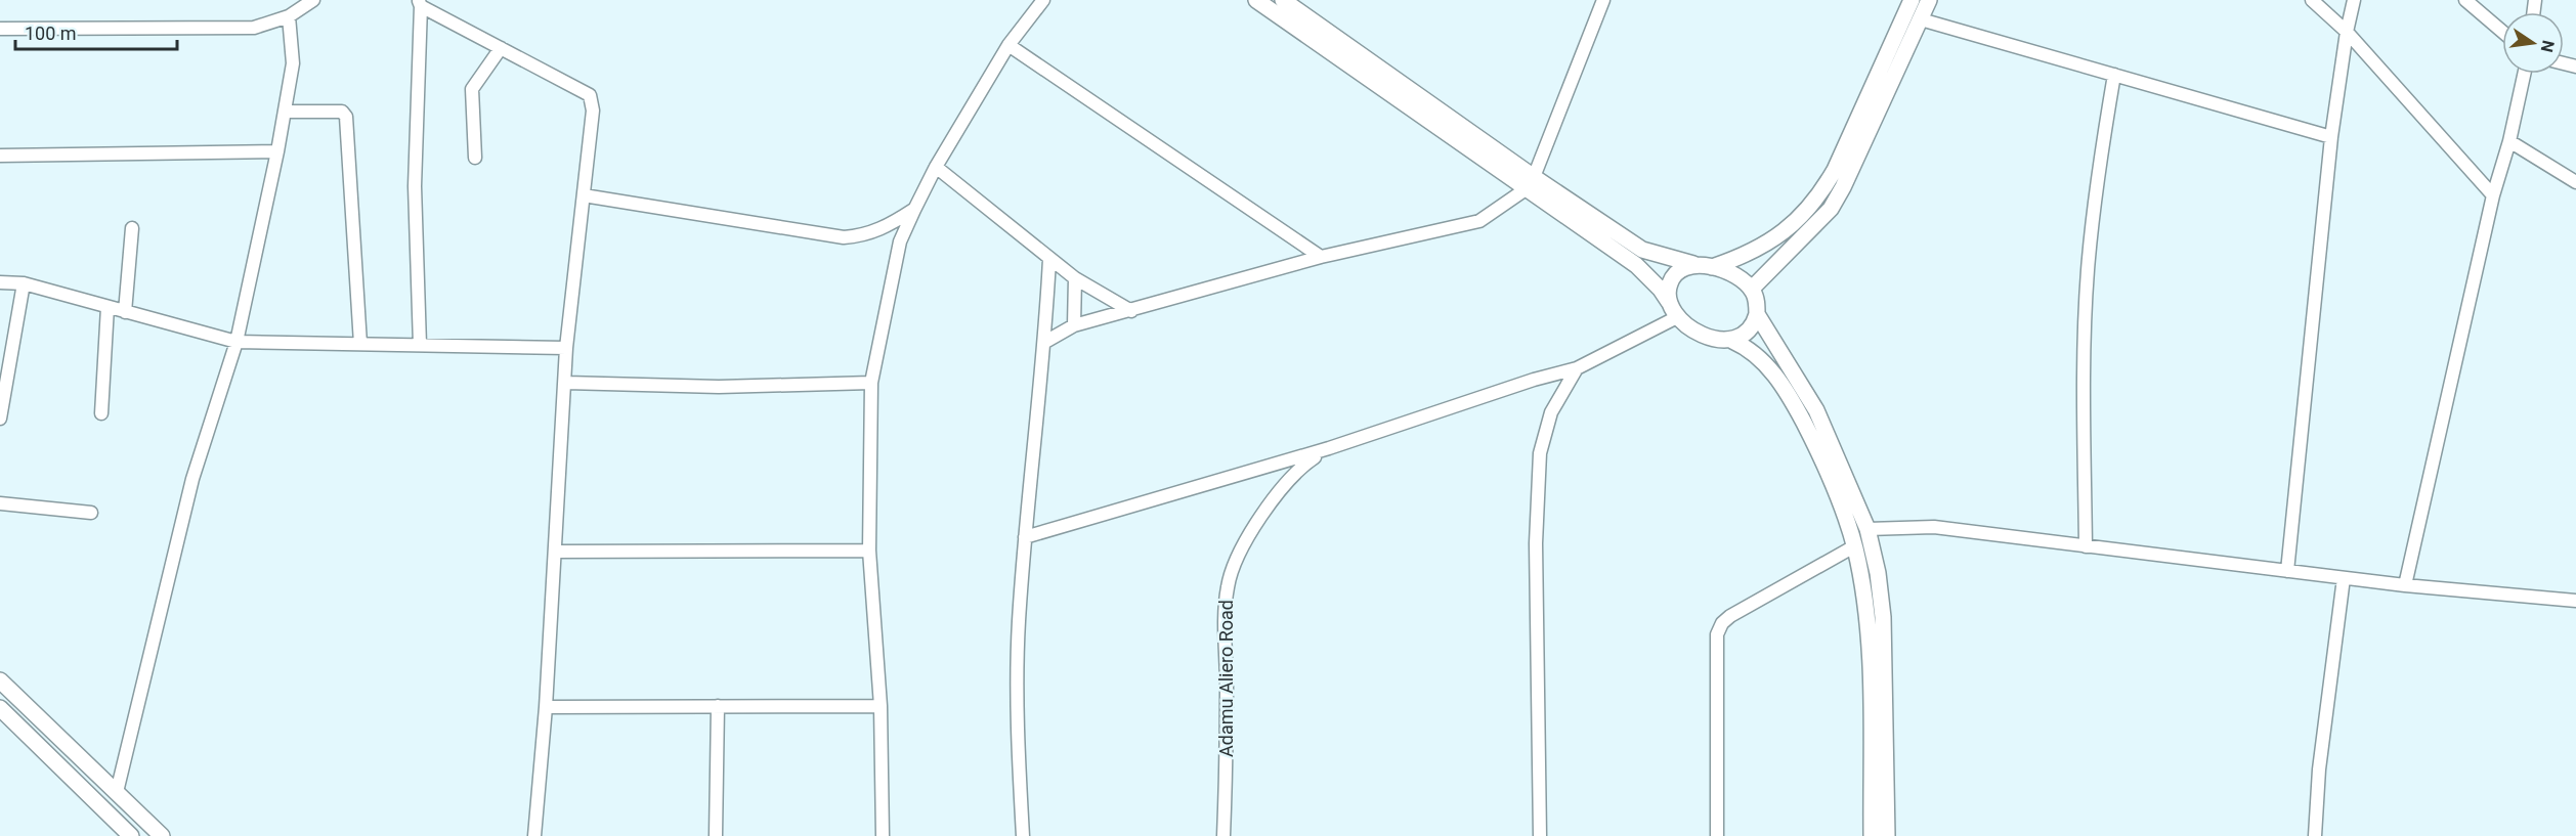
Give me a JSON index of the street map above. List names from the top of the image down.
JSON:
{
  "streets": {
    "street": ["Adamu Aliero Road"]
  },
  "scale_bar": "100 m",
  "north": "right"
}
